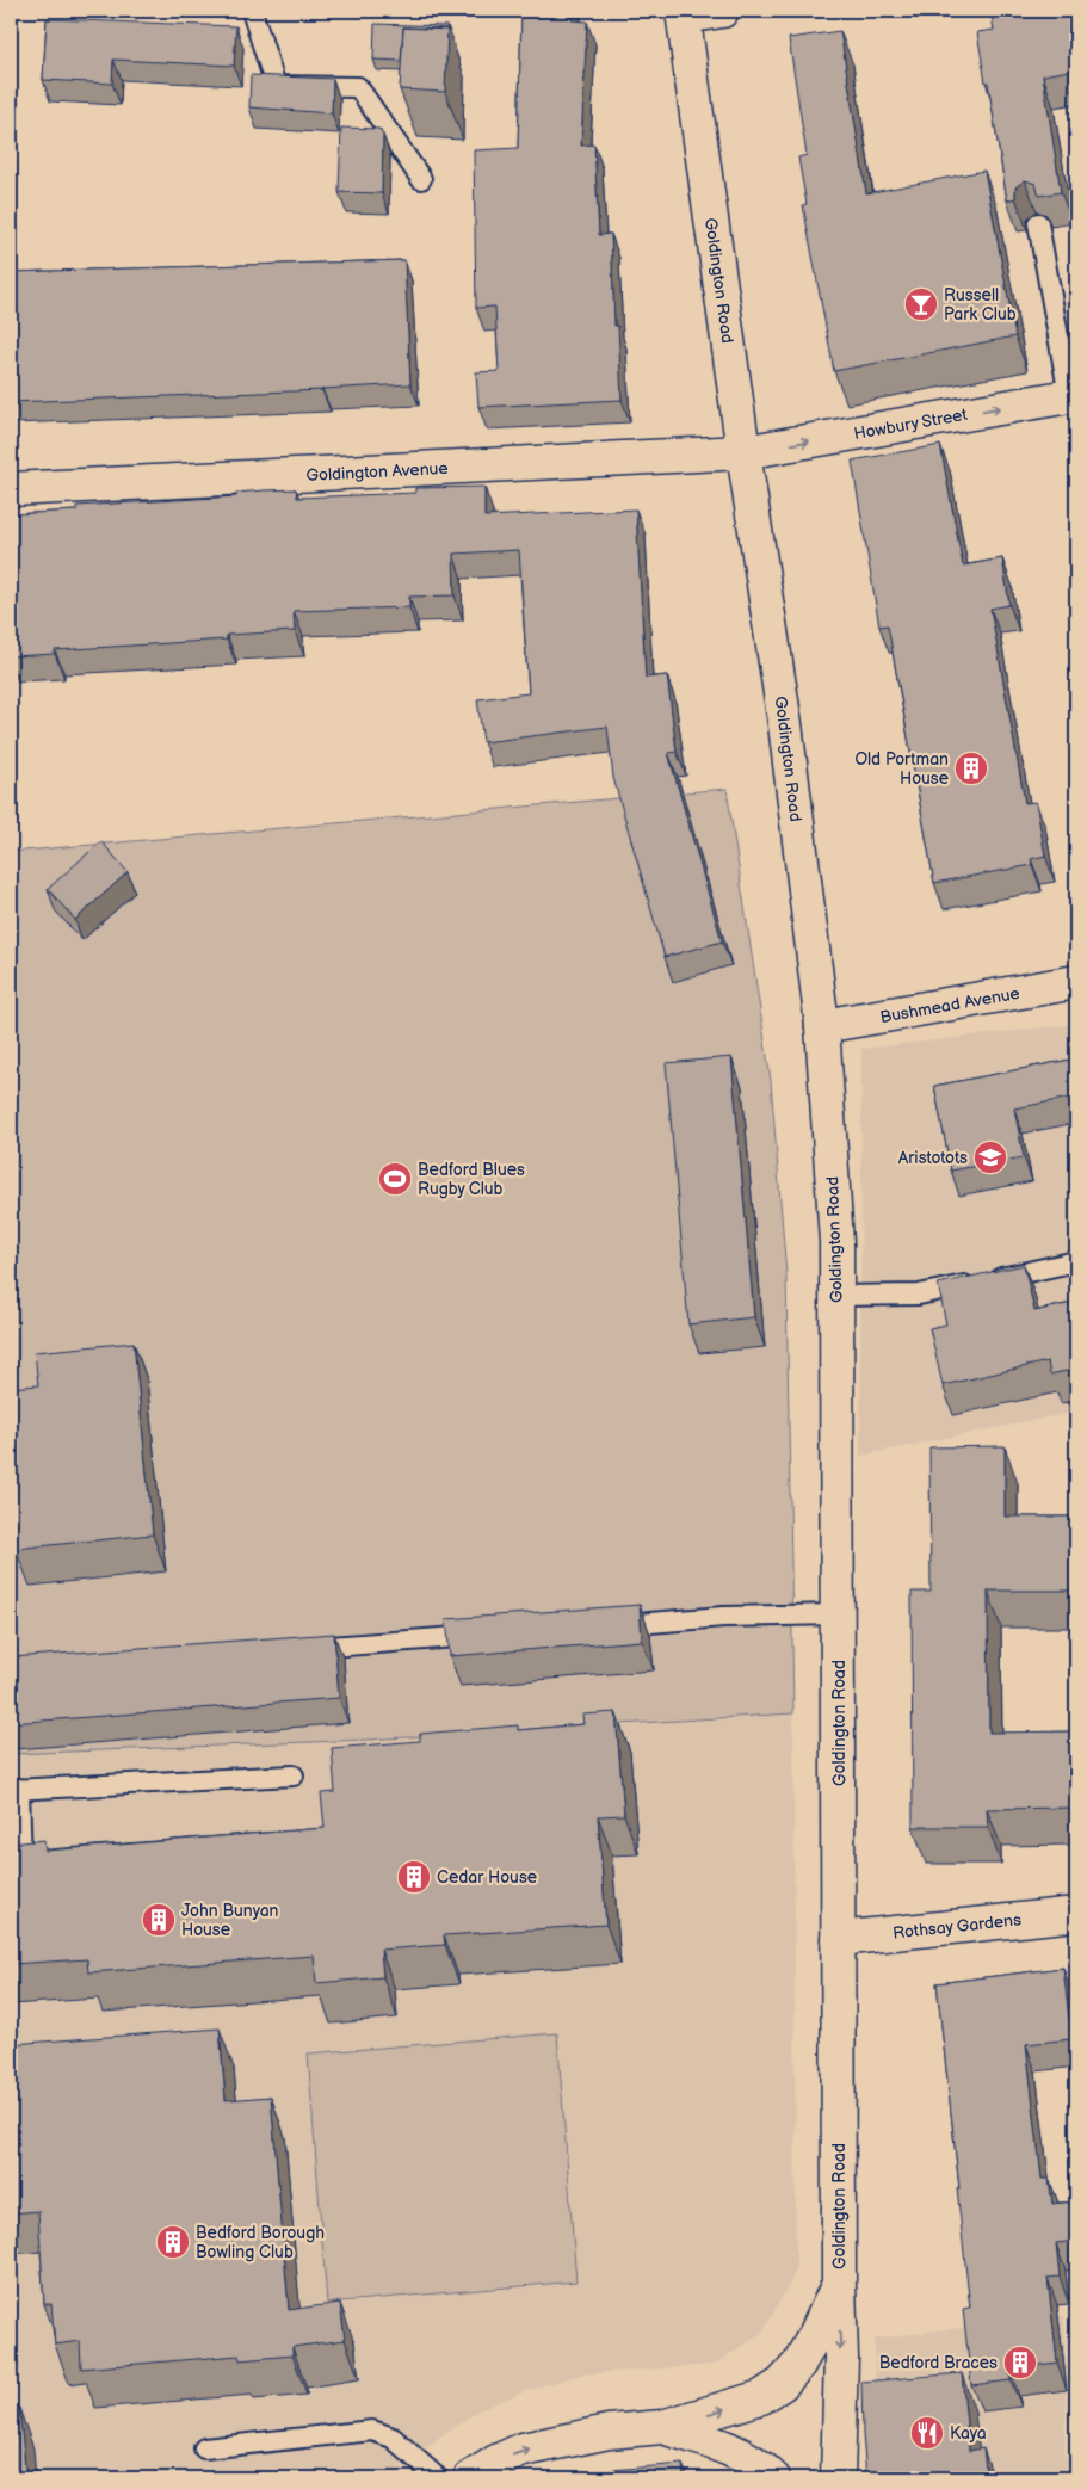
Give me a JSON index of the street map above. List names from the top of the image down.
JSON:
{
  "streets": {
    "main road": [
      "Goldington Road",
      "Howbury Street",
      "Goldington Avenue",
      "Bushmead Avenue",
      "Rothsay Gardens"
    ]
  },
  "crossings": [
    ["Goldington Road", "Howbury Street"],
    ["Goldington Road", "Goldington Avenue"],
    ["Goldington Road", "Bushmead Avenue"],
    ["Goldington Road", "Rothsay Gardens"],
    ["Howbury Street", "Goldington Avenue"]
  ],
  "one_way": ["Howbury Street"],
  "places": {
    "bar": ["Russell Park Club"],
    "building": [
      "Old Portman House",
      "Cedar House",
      "John Bunyan House",
      "Bedford Borough Bowling Club",
      "Bedford Braces"
    ],
    "school or university": ["Aristotots"],
    "sports": ["Bedford Blues Rugby Club"],
    "restaurant": ["Kaya"]
  }
}
